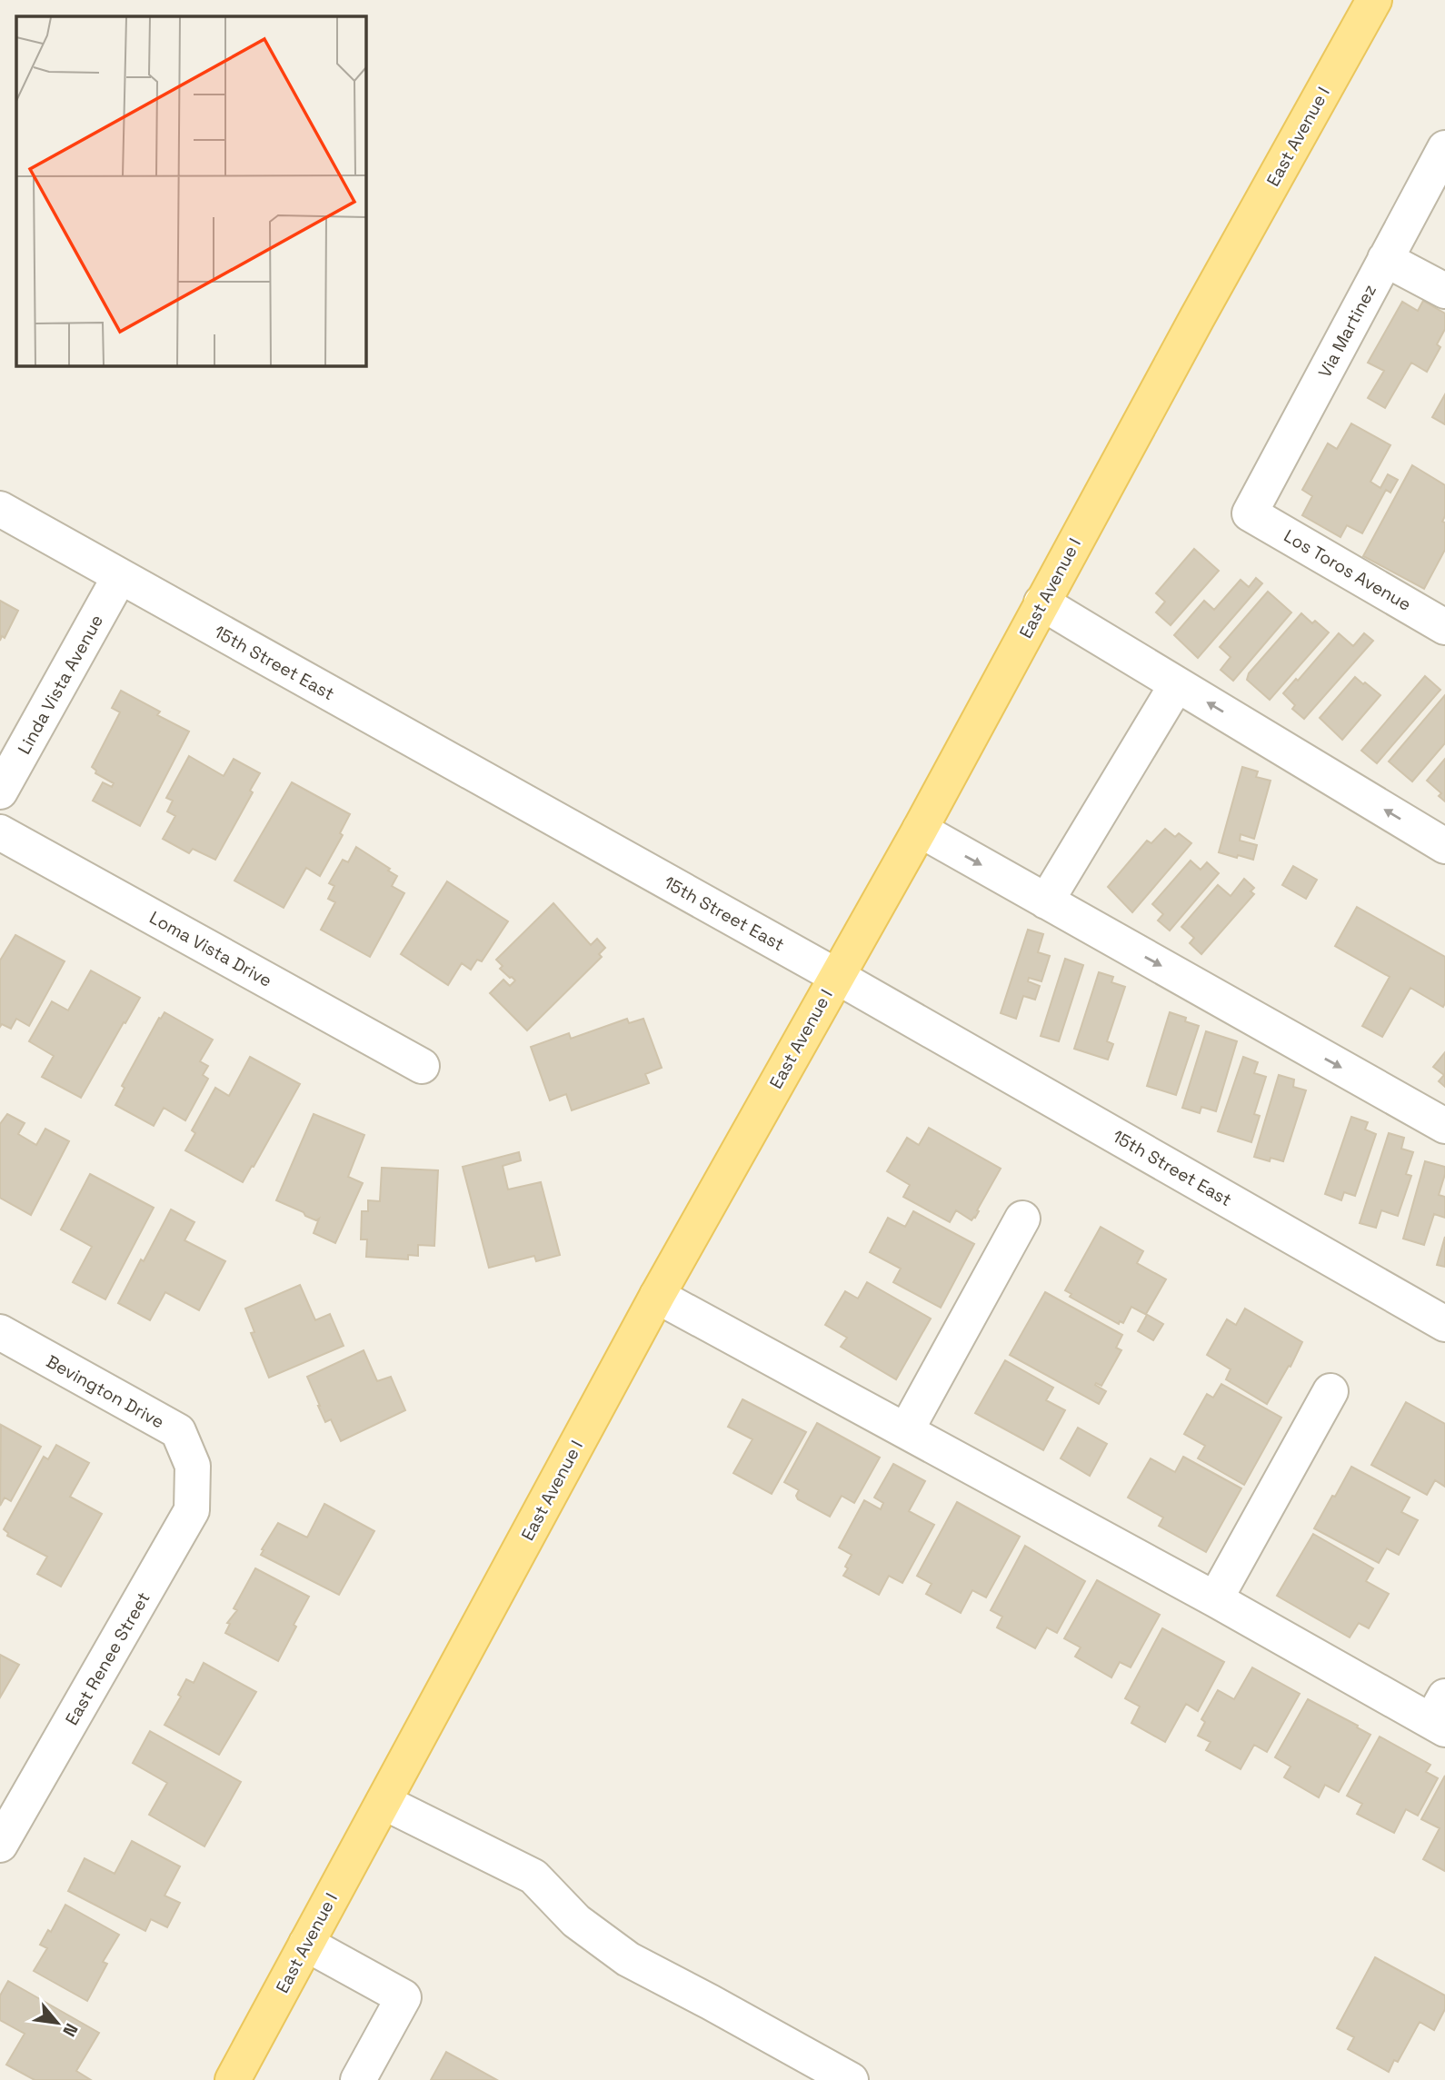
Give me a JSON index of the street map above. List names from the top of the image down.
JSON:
{
  "streets": {
    "main road": ["East Avenue I"],
    "street": [
      "Via Martinez",
      "Los Toros Avenue",
      "15th Street East",
      "Linda Vista Avenue",
      "Loma Vista Drive",
      "Bevington Drive",
      "East Renee Street"
    ]
  },
  "crossings": [
    ["East Avenue I", "15th Street East"],
    ["Via Martinez", "Los Toros Avenue"],
    ["15th Street East", "Linda Vista Avenue"],
    ["Bevington Drive", "East Renee Street"]
  ],
  "north": "bottom right"
}
